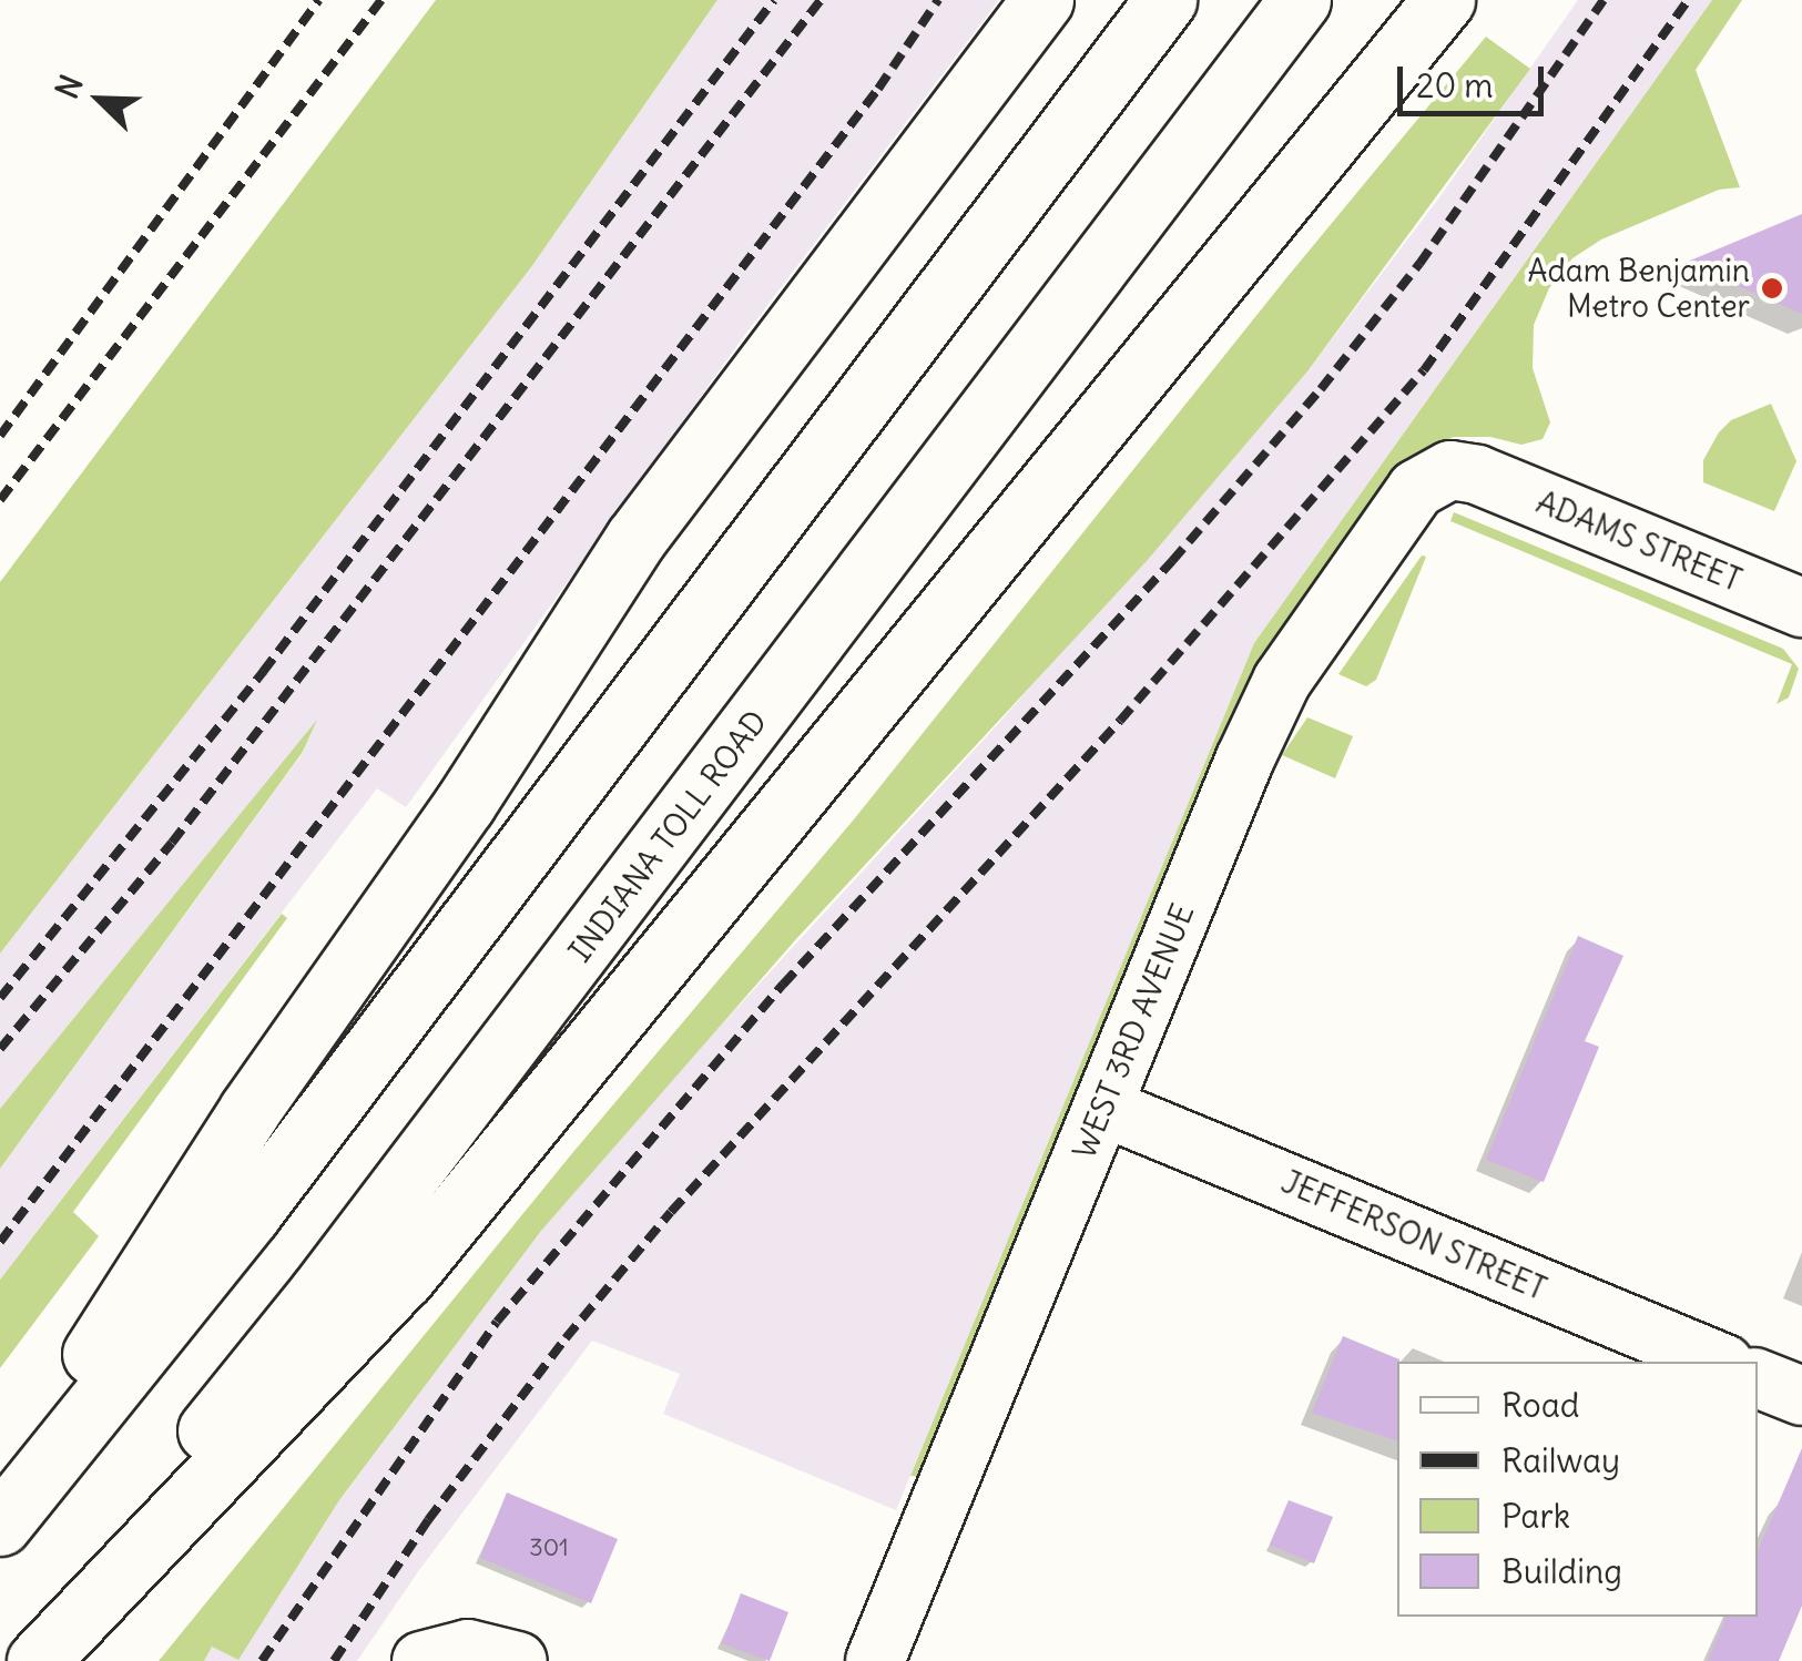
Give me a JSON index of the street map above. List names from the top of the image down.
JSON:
{
  "streets": {
    "highway": ["INDIANA TOLL ROAD"],
    "street": ["ADAMS STREET", "WEST 3RD AVENUE", "JEFFERSON STREET"]
  },
  "crossings": [
    ["ADAMS STREET", "WEST 3RD AVENUE"],
    ["WEST 3RD AVENUE", "JEFFERSON STREET"]
  ],
  "places": ["Adam Benjamin Metro Center"],
  "house_numbers": ["301"],
  "legend": [
    "Road",
    "Railway",
    "Park",
    "Building"
  ],
  "scale_bar": "20 m",
  "north": "top left"
}
